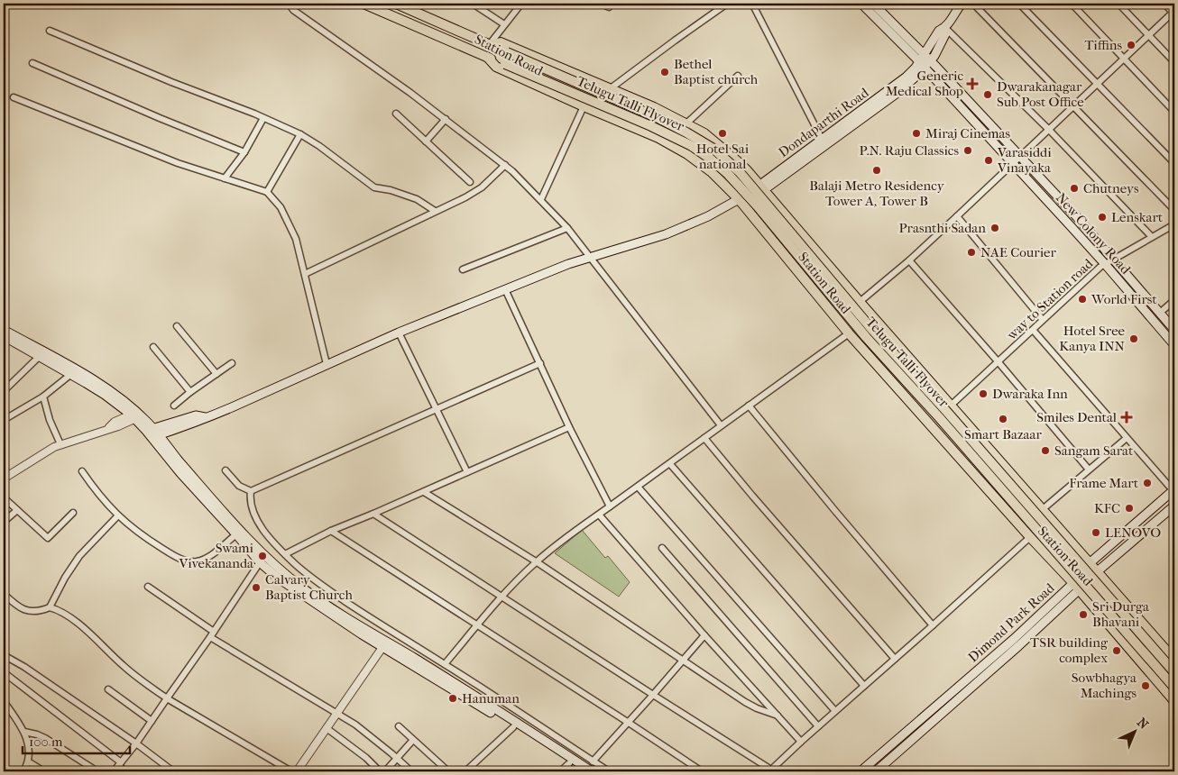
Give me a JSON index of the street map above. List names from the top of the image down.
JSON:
{
  "streets": {
    "main road": [
      "Station Road",
      "Telugu Talli Flyover",
      "Dondaparthi Road",
      "New Colony Road",
      "Dimond Park Road"
    ],
    "street": ["way to Station road"]
  },
  "crossings": [
    ["Station Road", "Telugu Talli Flyover"],
    ["Station Road", "Dondaparthi Road"],
    ["Station Road", "Dimond Park Road"],
    ["Dondaparthi Road", "New Colony Road"],
    ["New Colony Road", "way to Station road"]
  ],
  "places": {
    "other": [
      "Tiffins",
      "Bethel Baptist church",
      "Dwarakanagar Sub Post Office",
      "Hotel Sai national",
      "Miraj Cinemas",
      "P.N. Raju Classics",
      "Varasiddi Vinayaka",
      "Balaji Metro Residency Tower A, Tower B",
      "Chutneys",
      "Lenskart",
      "Prasnthi Sadan",
      "NAE Courier",
      "World First",
      "Hotel Sree Kanya INN",
      "Dwaraka Inn",
      "Smart Bazaar",
      "Sangam Sarat",
      "Frame Mart",
      "KFC",
      "LENOVO",
      "Swami Vivekananda",
      "Calvary Baptist Church",
      "Sri Durga Bhavani",
      "TSR building complex",
      "Sowbhagya Machings",
      "Hanuman"
    ],
    "health": ["Generic Medical Shop", "Smiles Dental"]
  },
  "scale_bar": "100 m",
  "north": "top right"
}
